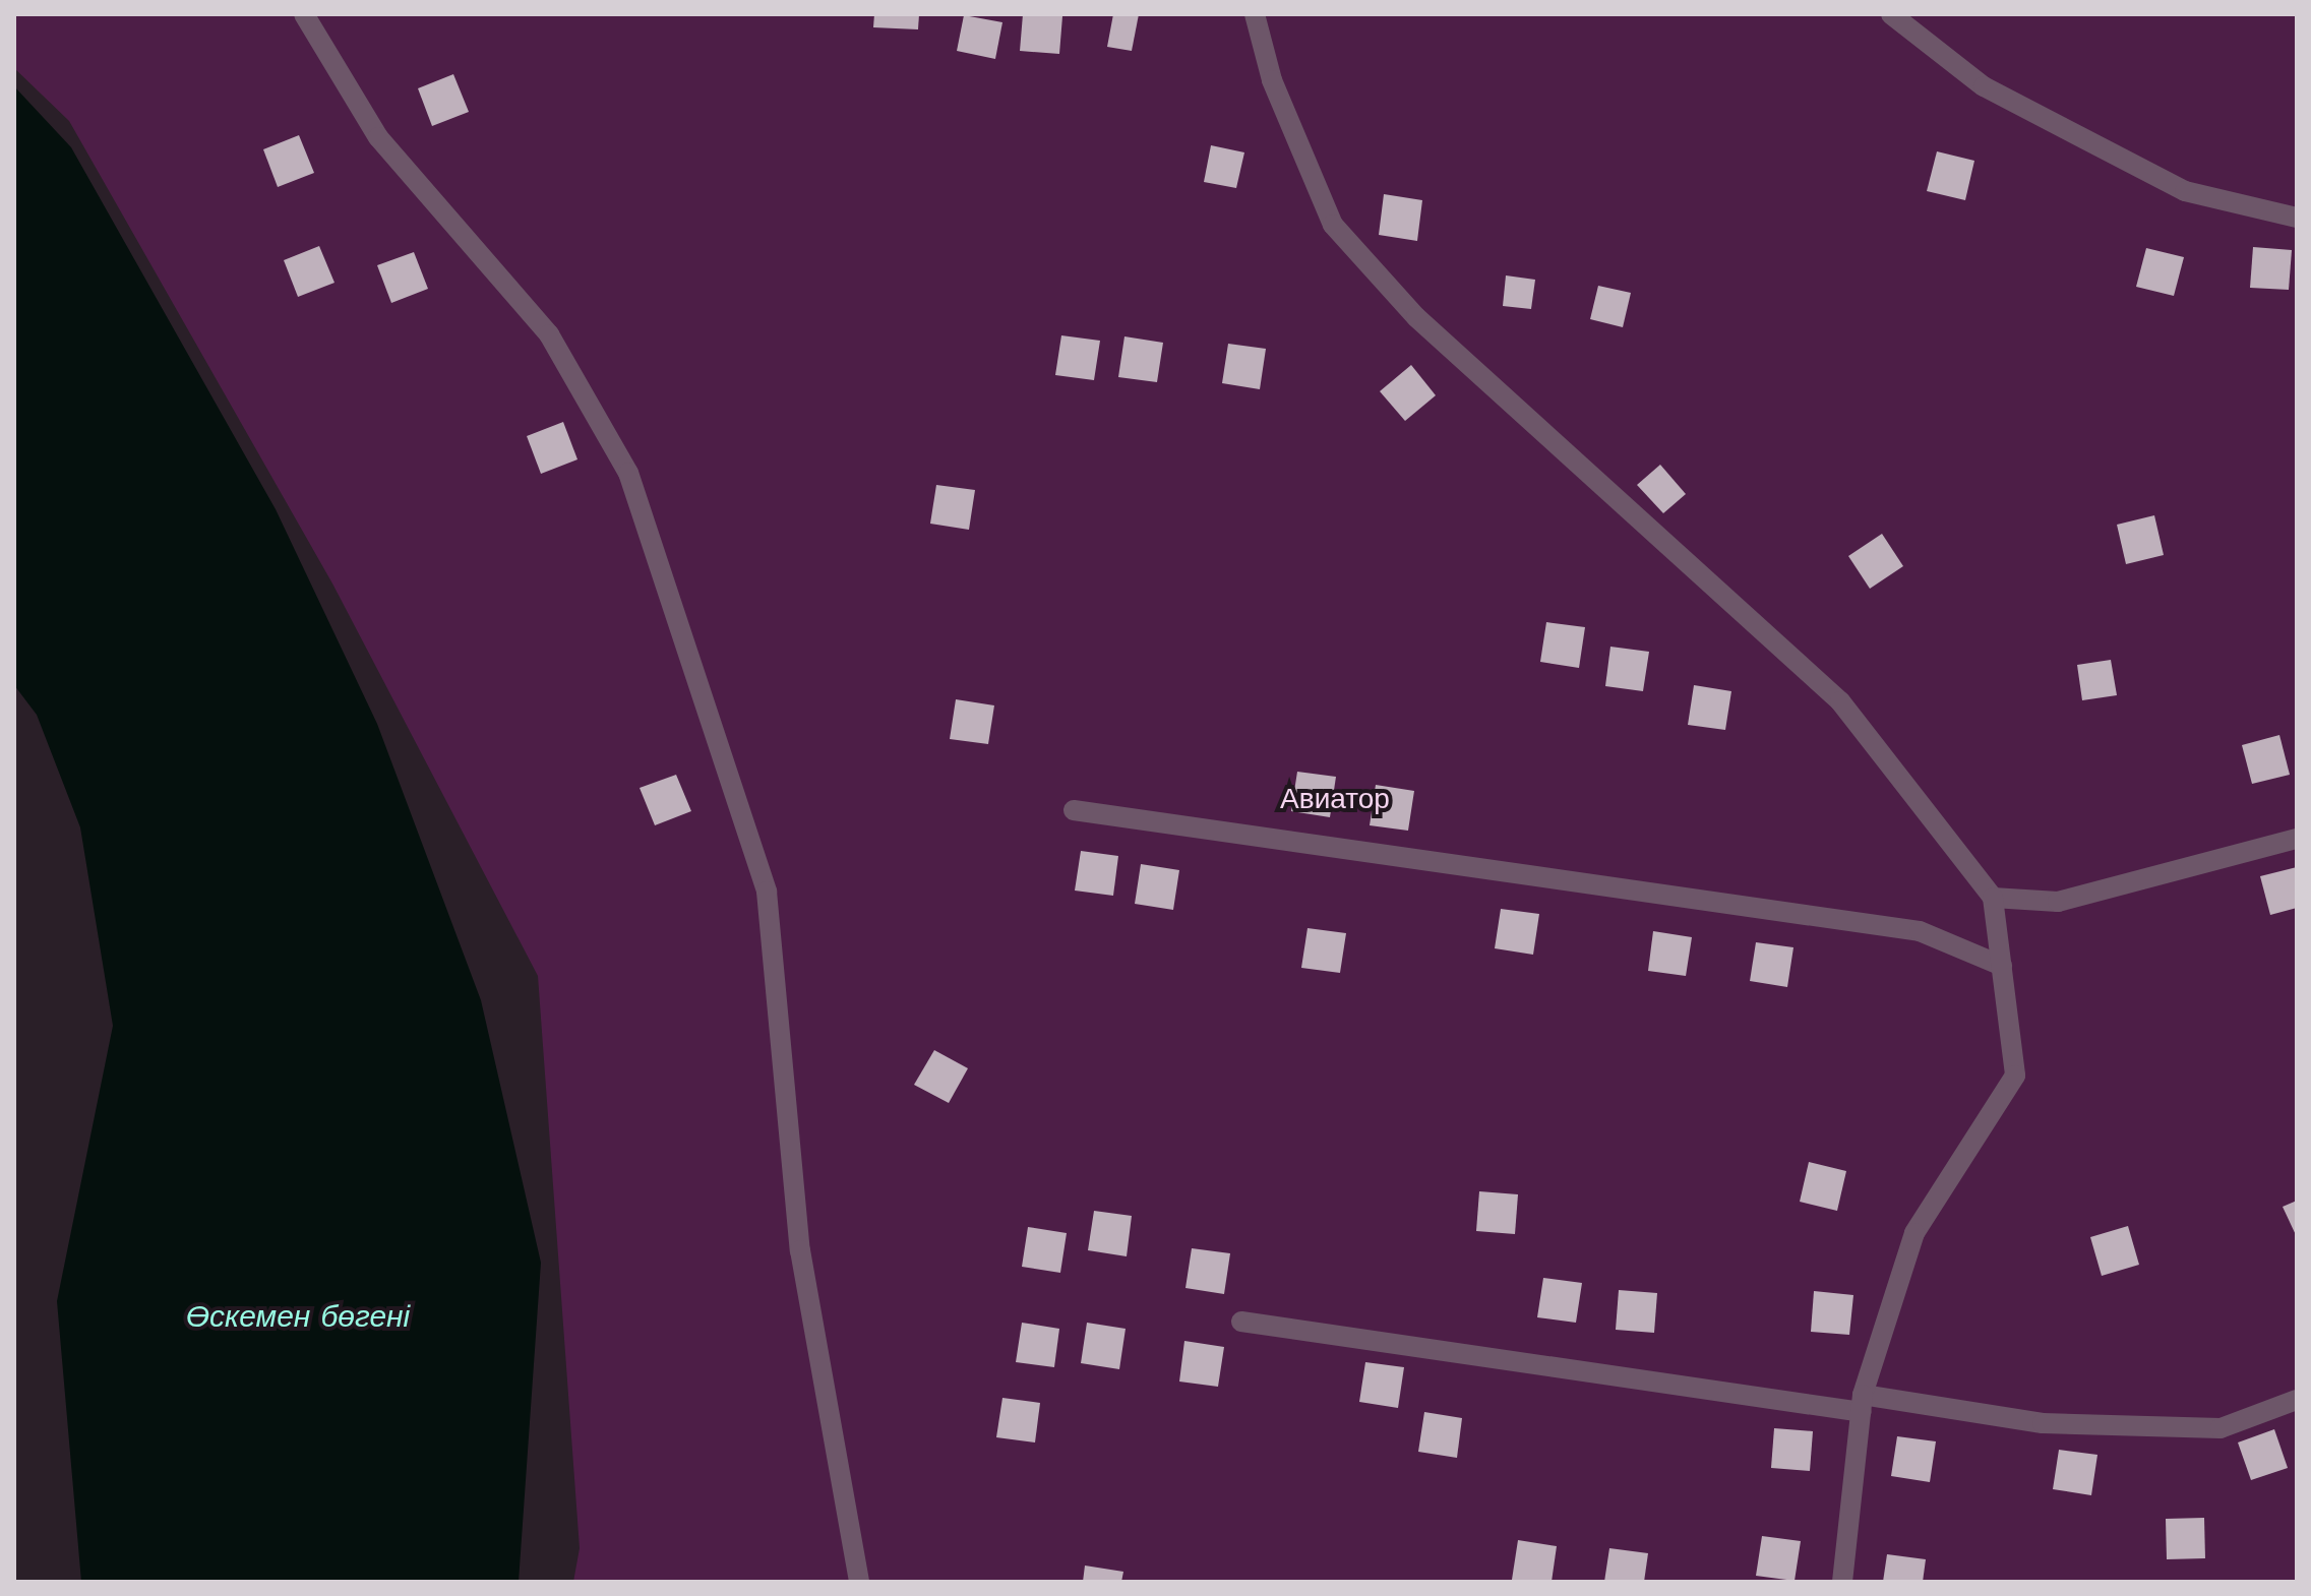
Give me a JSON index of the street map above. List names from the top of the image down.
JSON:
{
  "water": ["Өскемен бөгені"],
  "parks": ["Авиатор"]
}
